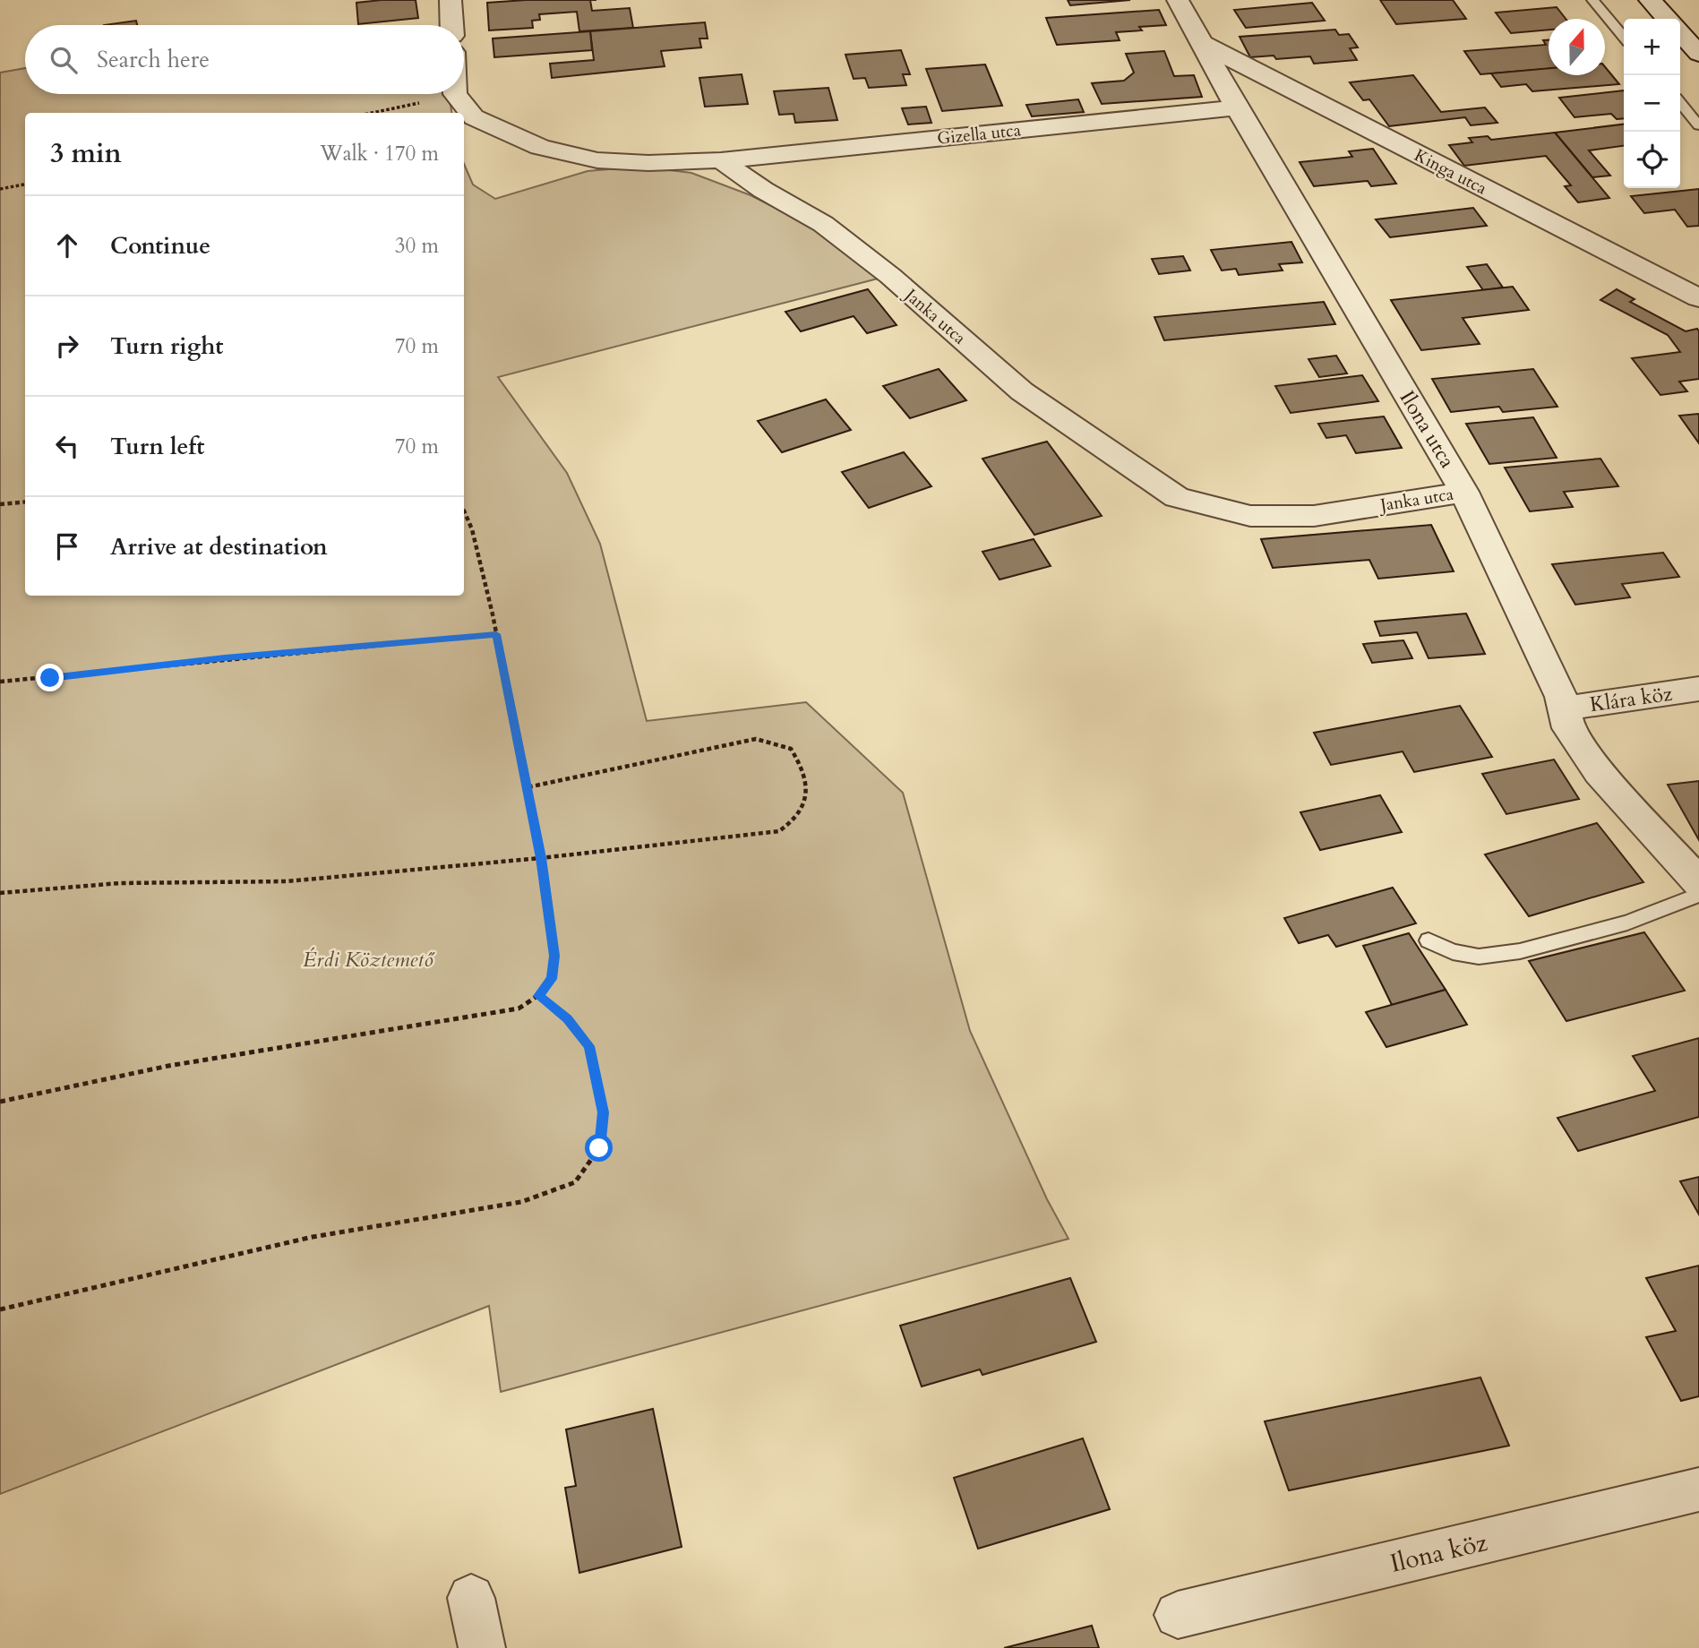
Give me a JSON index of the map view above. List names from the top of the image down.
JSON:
{
  "streets": {
    "street": [
      "Gizella utca",
      "Kinga utca",
      "Janka utca",
      "Ilona utca",
      "Klára köz",
      "Ilona köz"
    ]
  },
  "crossings": [
    ["Gizella utca", "Janka utca"],
    ["Gizella utca", "Ilona utca"],
    ["Kinga utca", "Ilona utca"],
    ["Janka utca", "Ilona utca"],
    ["Ilona utca", "Klára köz"]
  ],
  "parks": ["Érdi Köztemető"],
  "north": "top",
  "page": {
    "map_buttons": ["+", "−"],
    "search": "Search here",
    "heading": ["3 min", "Walk · 170 m"],
    "list": [
      ["Continue", "30 m"],
      ["Turn right", "70 m"],
      ["Turn left", "70 m"],
      "Arrive at destination"
    ]
  }
}
